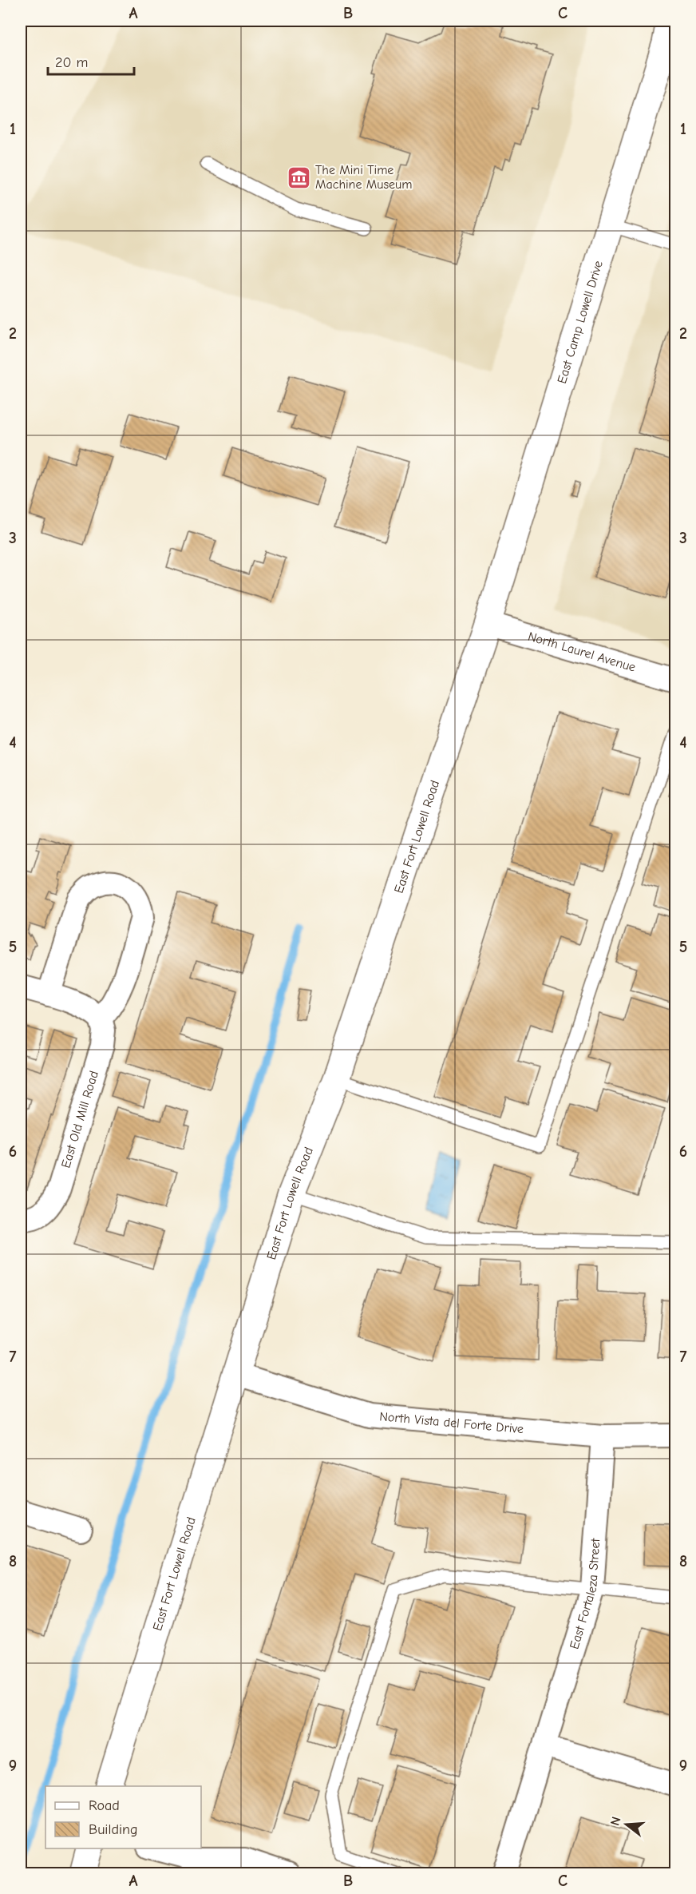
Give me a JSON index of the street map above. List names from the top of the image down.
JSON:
{
  "streets": {
    "main road": ["East Camp Lowell Drive", "East Fort Lowell Road"],
    "street": [
      "North Laurel Avenue",
      "East Old Mill Road",
      "North Vista del Forte Drive",
      "East Fortaleza Street"
    ]
  },
  "crossings": [
    ["East Camp Lowell Drive", "North Laurel Avenue"],
    ["East Camp Lowell Drive", "East Fort Lowell Road"],
    ["North Laurel Avenue", "East Fort Lowell Road"],
    ["East Fort Lowell Road", "North Vista del Forte Drive"],
    ["North Vista del Forte Drive", "East Fortaleza Street"]
  ],
  "places": {
    "museum": ["The Mini Time Machine Museum"]
  },
  "legend": ["Road", "Building"],
  "scale_bar": "20 m",
  "north": "left",
  "grid": {
    "columns": ["A", "B", "C"],
    "rows": [
      "1",
      "2",
      "3",
      "4",
      "5",
      "6",
      "7",
      "8",
      "9"
    ]
  }
}
